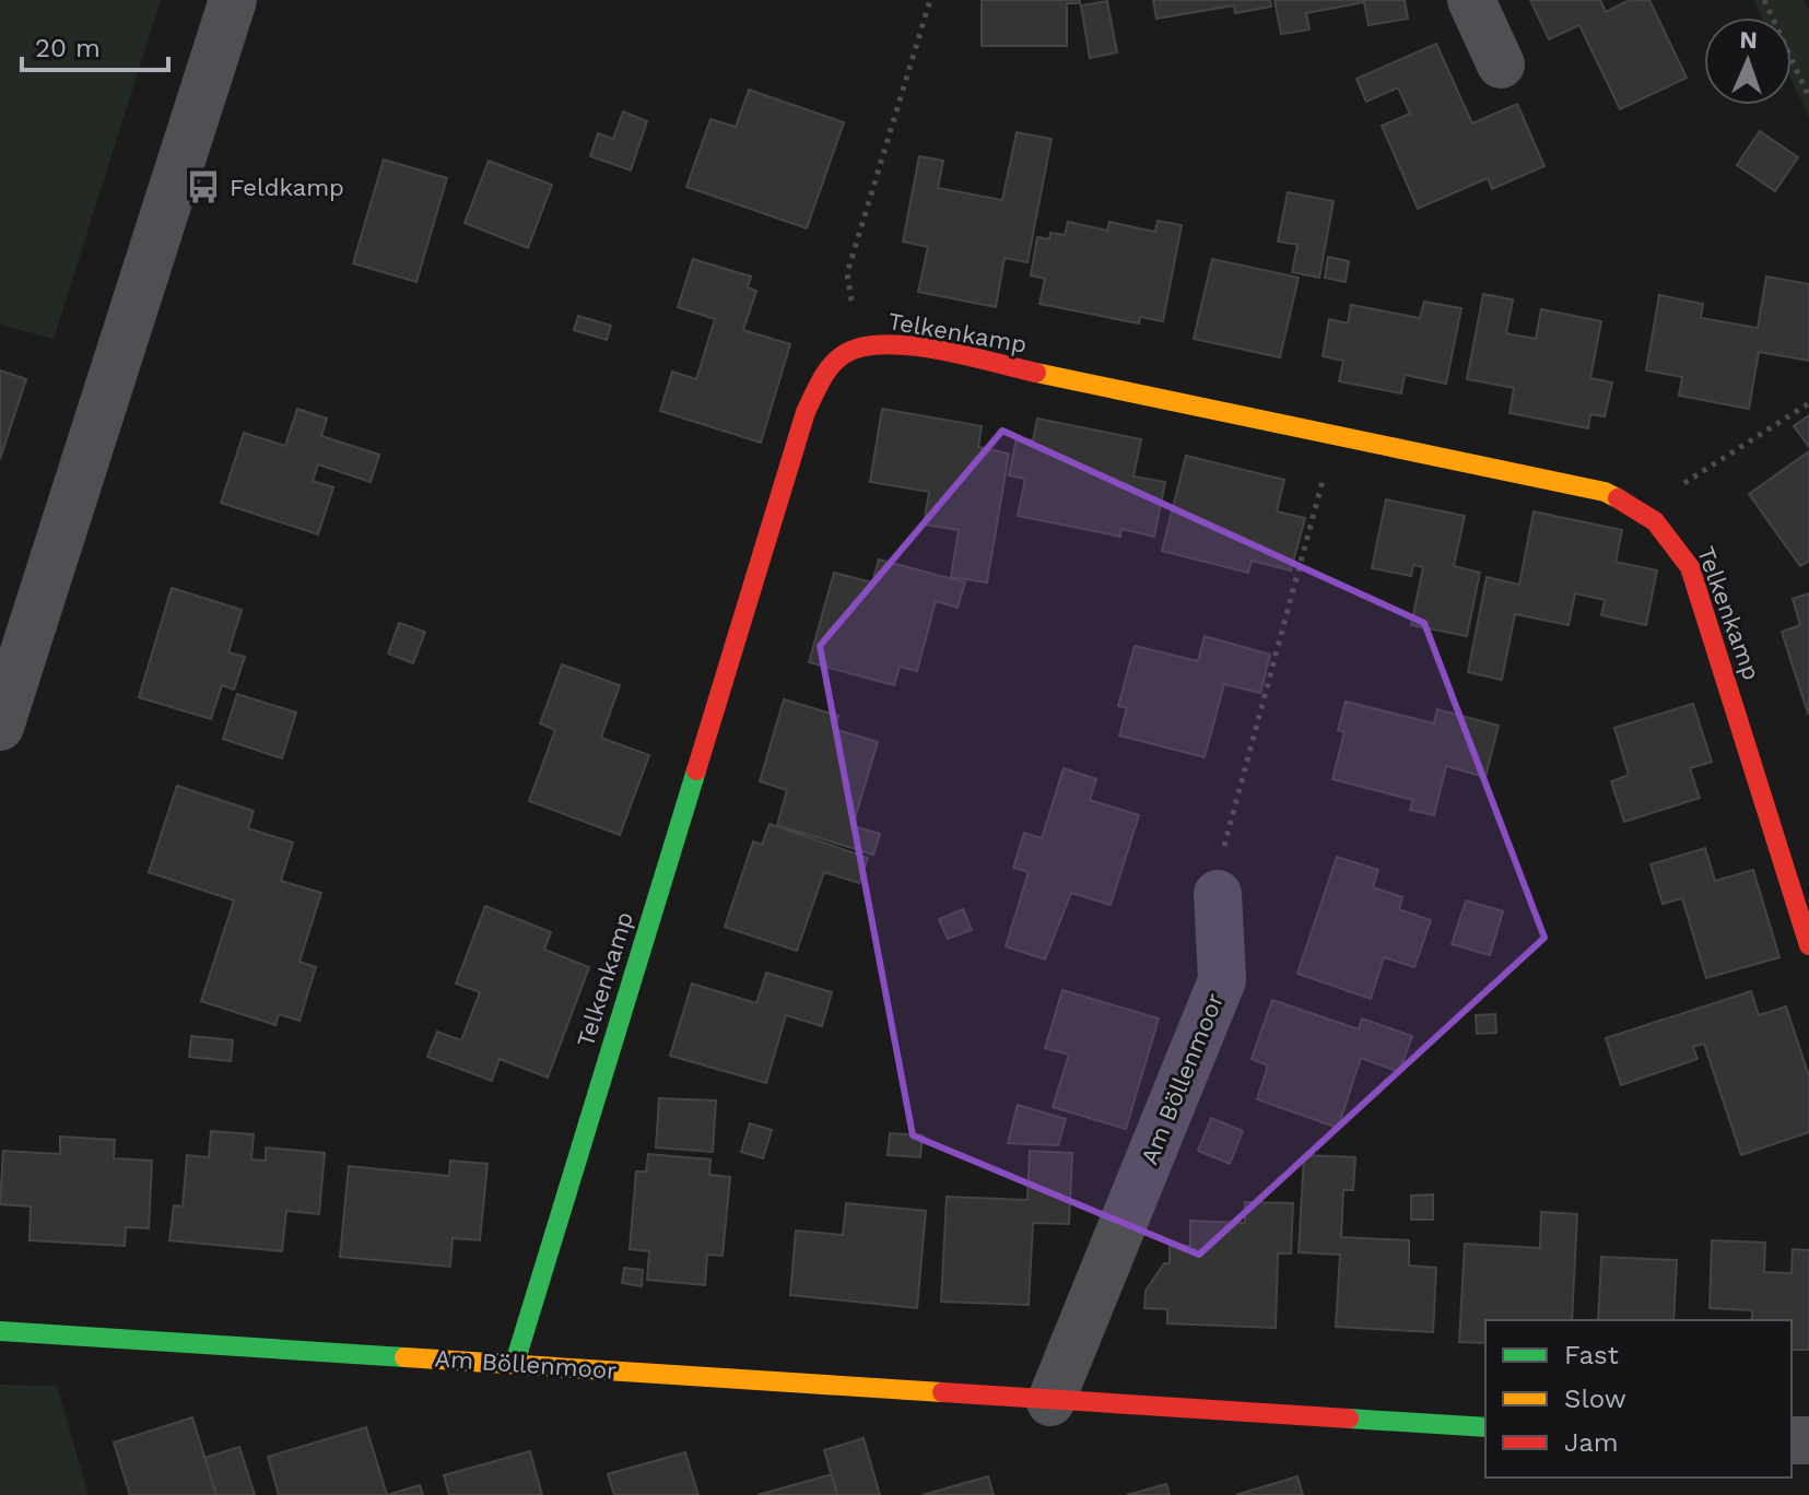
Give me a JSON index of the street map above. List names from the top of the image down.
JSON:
{
  "streets": {
    "street": ["Telkenkamp", "Am Böllenmoor"]
  },
  "crossings": [
    ["Telkenkamp", "Am Böllenmoor"]
  ],
  "places": {
    "bus stop": ["Feldkamp"]
  },
  "legend": ["Fast", "Slow", "Jam"],
  "scale_bar": "20 m",
  "north": "top"
}
